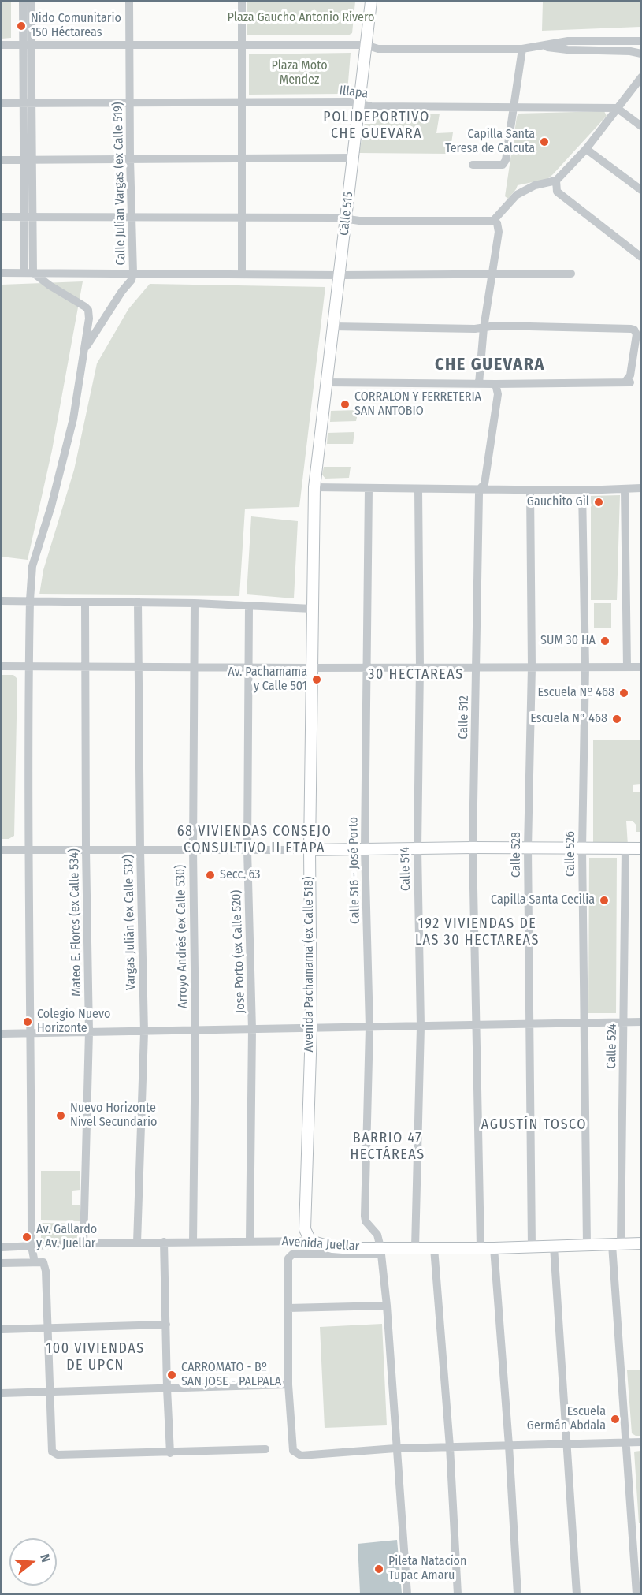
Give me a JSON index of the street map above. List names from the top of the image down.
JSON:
{
  "streets": {
    "street": [
      "Illapa",
      "Calle Julian Vargas (ex Calle 519)",
      "Calle 515",
      "Calle 512",
      "Calle 526",
      "Calle 528",
      "Calle 514",
      "Calle 516 - José Porto",
      "Mateo E. Flores (ex Calle 534)",
      "Vargas Julián (ex Calle 532)",
      "Arroyo Andrés (ex Calle 530)",
      "Jose Porto (ex Calle 520)",
      "Avenida Pachamama (ex Calle 518)",
      "Calle 524",
      "Avenida Juellar"
    ]
  },
  "crossings": [
    ["Illapa", "Calle Julian Vargas (ex Calle 519)"],
    ["Illapa", "Calle 515"],
    ["Calle 515", "Avenida Pachamama (ex Calle 518)"],
    ["Calle 512", "Avenida Juellar"],
    ["Calle 526", "Avenida Juellar"],
    ["Calle 528", "Avenida Juellar"],
    ["Calle 514", "Avenida Juellar"],
    ["Calle 516 - José Porto", "Avenida Juellar"],
    ["Mateo E. Flores (ex Calle 534)", "Avenida Juellar"],
    ["Vargas Julián (ex Calle 532)", "Avenida Juellar"],
    ["Arroyo Andrés (ex Calle 530)", "Avenida Juellar"],
    ["Jose Porto (ex Calle 520)", "Avenida Juellar"],
    ["Avenida Pachamama (ex Calle 518)", "Avenida Juellar"],
    ["Calle 524", "Avenida Juellar"]
  ],
  "districts": [
    "POLIDEPORTIVO CHE GUEVARA",
    "CHE GUEVARA",
    "30 HECTAREAS",
    "68 VIVIENDAS CONSEJO CONSULTIVO II ETAPA",
    "192 VIVIENDAS DE LAS 30 HECTAREAS",
    "AGUSTÍN TOSCO",
    "BARRIO 47 HECTÁREAS",
    "100 VIVIENDAS DE UPCN"
  ],
  "parks": ["Plaza Gaucho Antonio Rivero", "Plaza Moto Mendez"],
  "places": [
    "Nido Comunitario 150 Héctareas",
    "Capilla Santa Teresa de Calcuta",
    "CORRALON Y FERRETERIA SAN ANTOBIO",
    "Gauchito Gil",
    "SUM 30 HA",
    "Av. Pachamama y Calle 501",
    "Escuela Nº 468",
    "Escuela N° 468",
    "Secc. 63",
    "Capilla Santa Cecilia",
    "Colegio Nuevo Horizonte",
    "Nuevo Horizonte Nivel Secundario",
    "Av. Gallardo y Av. Juellar",
    "CARROMATO - Bº SAN JOSE - PALPALA",
    "Escuela Germán Abdala",
    "Pileta Natacíon Tupac Amaru"
  ],
  "north": "right"
}
